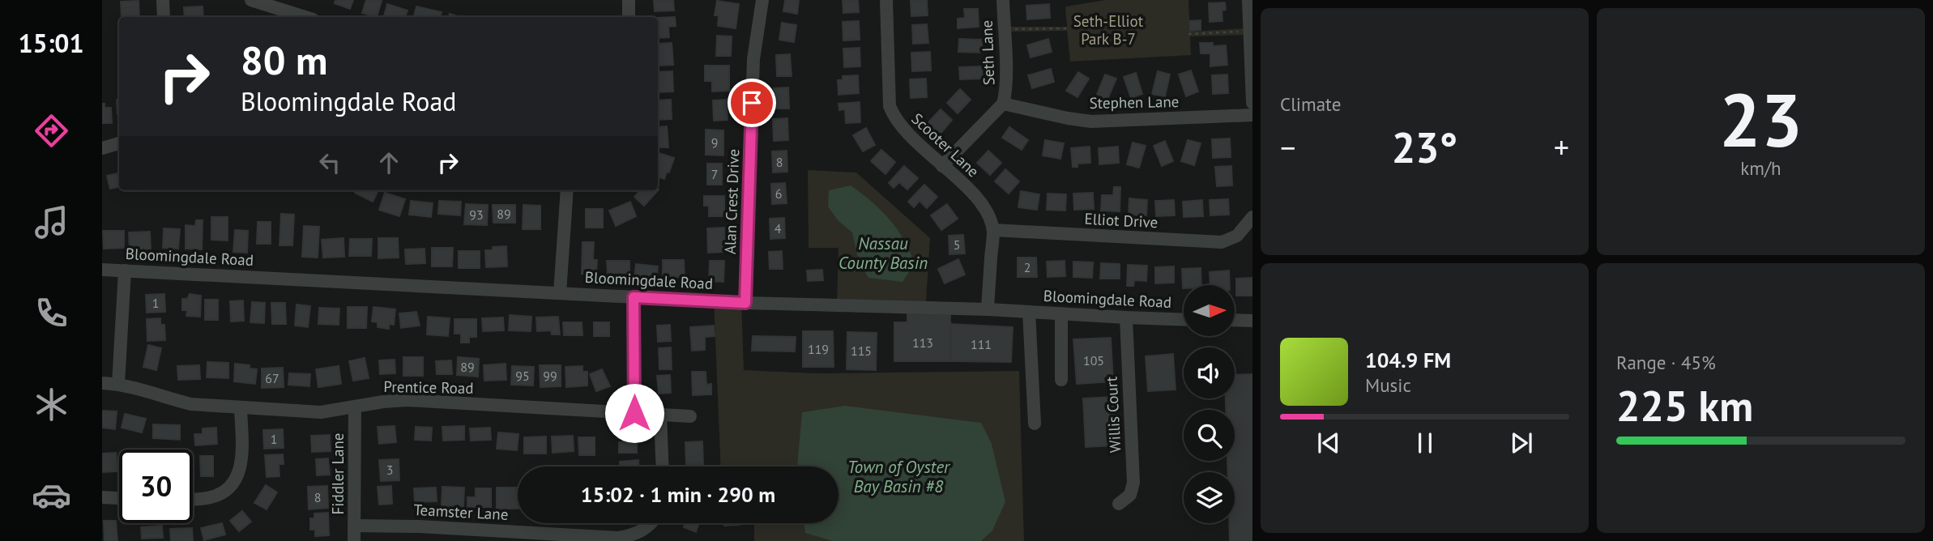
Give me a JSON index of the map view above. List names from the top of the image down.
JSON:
{
  "streets": {
    "street": [
      "Seth Lane",
      "Stephen Lane",
      "Scooter Lane",
      "Alan Crest Drive",
      "Elliot Drive",
      "Bloomingdale Road",
      "Prentice Road",
      "Willis Court",
      "Fiddler Lane",
      "Teamster Lane"
    ]
  },
  "crossings": [
    ["Seth Lane", "Stephen Lane"],
    ["Scooter Lane", "Elliot Drive"],
    ["Scooter Lane", "Bloomingdale Road"],
    ["Alan Crest Drive", "Bloomingdale Road"],
    ["Bloomingdale Road", "Willis Court"],
    ["Prentice Road", "Fiddler Lane"],
    ["Fiddler Lane", "Teamster Lane"]
  ],
  "water": ["Nassau County Basin", "Town of Oyster Bay Basin #8"],
  "parks": ["Seth-Elliot Park B-7"],
  "house_numbers": [
    "9",
    "8",
    "7",
    "6",
    "89",
    "93",
    "4",
    "5",
    "2",
    "1",
    "113",
    "111",
    "119",
    "115",
    "105",
    "89",
    "95",
    "99",
    "67",
    "1",
    "3",
    "8"
  ],
  "north": "right",
  "page": {
    "tabs": "15:01",
    "tile": [
      "Climate",
      ["23", "km/h"],
      ["Range · 45%", "225 km"]
    ],
    "turn": ["80 m", "Bloomingdale Road"],
    "heat": ["−", "23°", "+"],
    "song": ["104.9 FM", "Music"],
    "limit": "30",
    "trip": "15:02 · 1 min · 290 m"
  }
}
